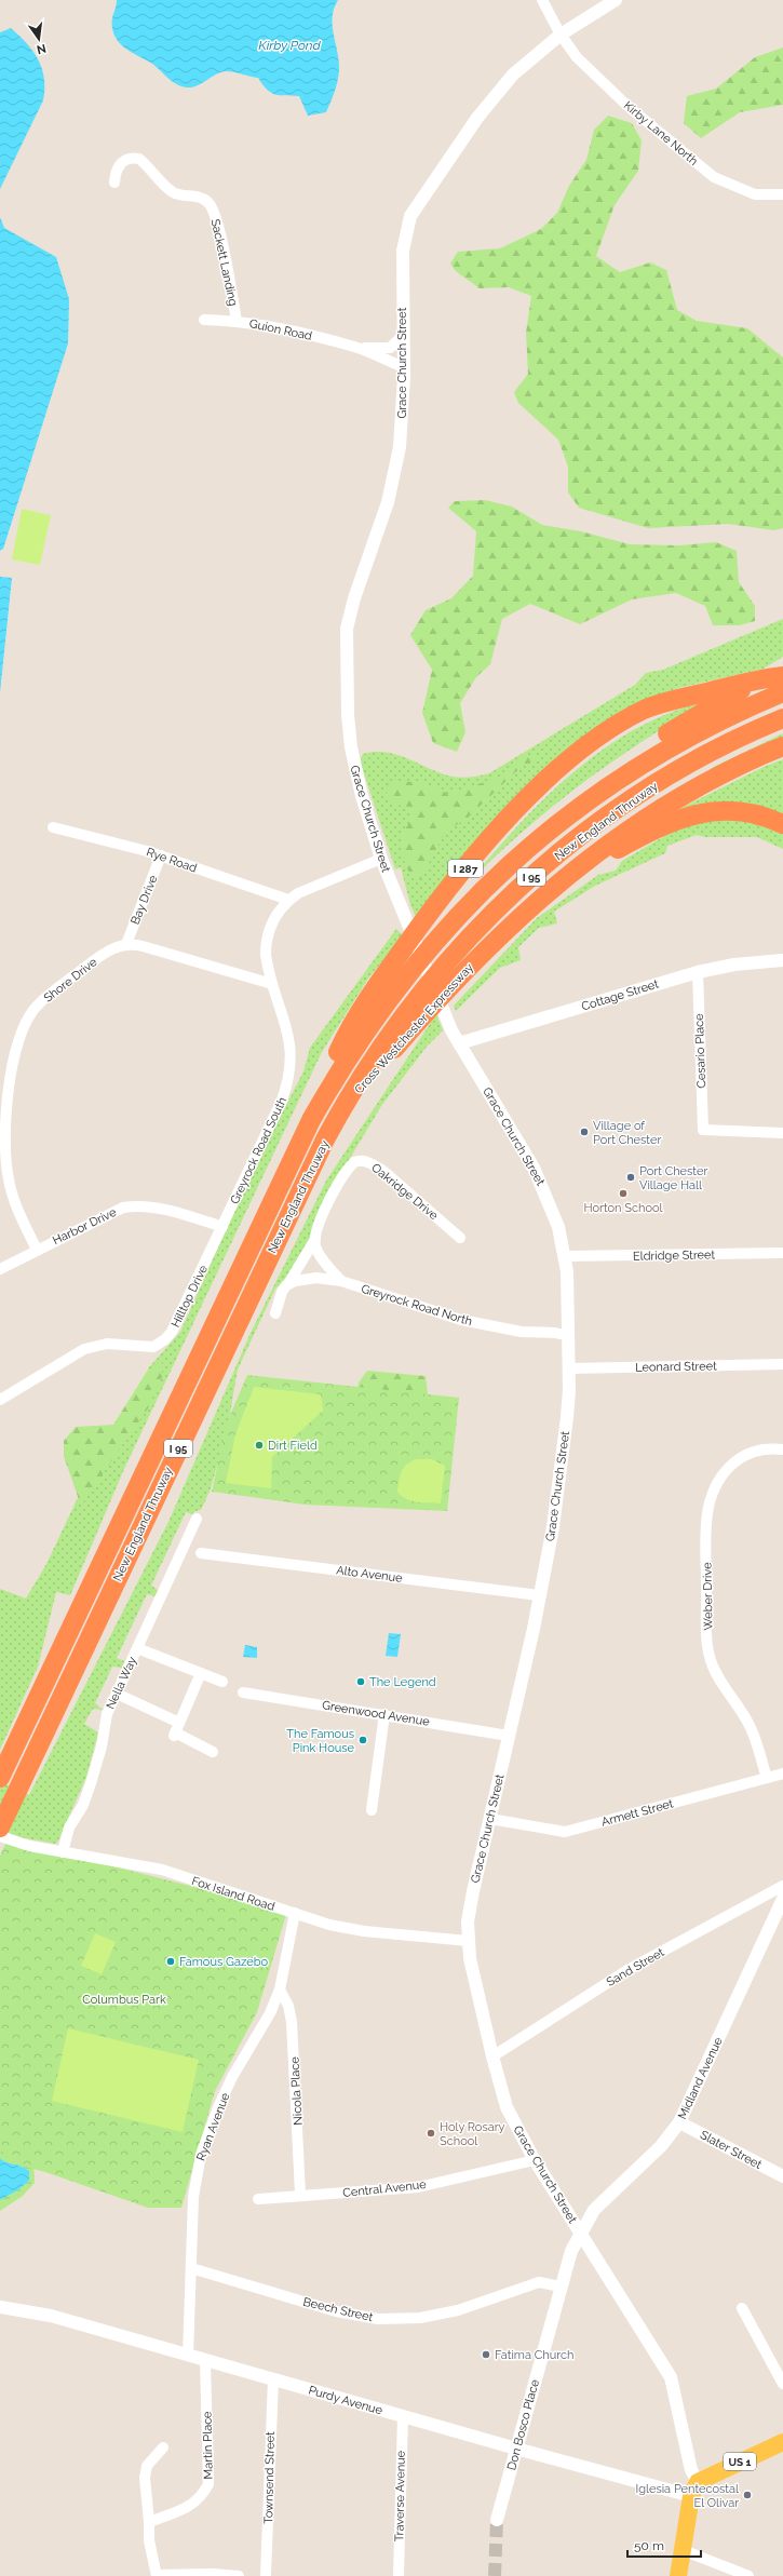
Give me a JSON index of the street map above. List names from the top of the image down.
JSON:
{
  "streets": {
    "highway": [
      "New England Thruway",
      "I 287",
      "I 95",
      "Cross Westchester Expressway"
    ],
    "main road": ["US 1"],
    "street": [
      "Kirby Lane North",
      "Sackett Landing",
      "Guion Road",
      "Grace Church Street",
      "Rye Road",
      "Bay Drive",
      "Shore Drive",
      "Cottage Street",
      "Cesario Place",
      "Greyrock Road South",
      "Oakridge Drive",
      "Harbor Drive",
      "Eldridge Street",
      "Hilltop Drive",
      "Greyrock Road North",
      "Leonard Street",
      "Alto Avenue",
      "Weber Drive",
      "Nella Way",
      "Greenwood Avenue",
      "Armett Street",
      "Fox Island Road",
      "Sand Street",
      "Midland Avenue",
      "Nicola Place",
      "Ryan Avenue",
      "Slater Street",
      "Central Avenue",
      "Beech Street",
      "Purdy Avenue",
      "Don Bosco Place",
      "Martin Place",
      "Townsend Street",
      "Traverse Avenue"
    ]
  },
  "crossings": [
    ["Kirby Lane North", "Grace Church Street"],
    ["Sackett Landing", "Guion Road"],
    ["Guion Road", "Grace Church Street"],
    ["Grace Church Street", "Cottage Street"],
    ["Grace Church Street", "Greyrock Road South"],
    ["Grace Church Street", "Eldridge Street"],
    ["Grace Church Street", "Greyrock Road North"],
    ["Grace Church Street", "Leonard Street"],
    ["Grace Church Street", "Alto Avenue"],
    ["Grace Church Street", "Greenwood Avenue"],
    ["Grace Church Street", "Armett Street"],
    ["Grace Church Street", "Fox Island Road"],
    ["Grace Church Street", "Sand Street"],
    ["Grace Church Street", "Midland Avenue"],
    ["Grace Church Street", "Central Avenue"],
    ["Grace Church Street", "Purdy Avenue"],
    ["Grace Church Street", "Don Bosco Place"],
    ["Grace Church Street", "US 1"],
    ["New England Thruway", "I 287"],
    ["New England Thruway", "Cross Westchester Expressway"],
    ["Rye Road", "Bay Drive"],
    ["Rye Road", "Greyrock Road South"],
    ["Bay Drive", "Shore Drive"],
    ["Shore Drive", "Harbor Drive"],
    ["Cottage Street", "Cesario Place"],
    ["Greyrock Road South", "Harbor Drive"],
    ["Greyrock Road South", "Hilltop Drive"],
    ["Oakridge Drive", "Greyrock Road North"],
    ["Harbor Drive", "Hilltop Drive"],
    ["Weber Drive", "Armett Street"],
    ["Nella Way", "Fox Island Road"],
    ["Fox Island Road", "Ryan Avenue"],
    ["Midland Avenue", "Slater Street"],
    ["Midland Avenue", "Don Bosco Place"],
    ["Nicola Place", "Ryan Avenue"],
    ["Nicola Place", "Central Avenue"],
    ["Ryan Avenue", "Beech Street"],
    ["Ryan Avenue", "Purdy Avenue"],
    ["Beech Street", "Don Bosco Place"],
    ["Purdy Avenue", "Don Bosco Place"],
    ["Purdy Avenue", "Martin Place"],
    ["Purdy Avenue", "US 1"],
    ["Purdy Avenue", "Townsend Street"],
    ["Purdy Avenue", "Traverse Avenue"]
  ],
  "water": ["Kirby Pond"],
  "parks": ["Columbus Park"],
  "places": [
    "Village of Port Chester",
    "Port Chester Village Hall",
    "Horton School",
    "Dirt Field",
    "The Legend",
    "The Famous Pink House",
    "Famous Gazebo",
    "Holy Rosary School",
    "Fatima Church",
    "Iglesia Pentecostal El Olivar"
  ],
  "scale_bar": "50 m",
  "north": "bottom"
}
